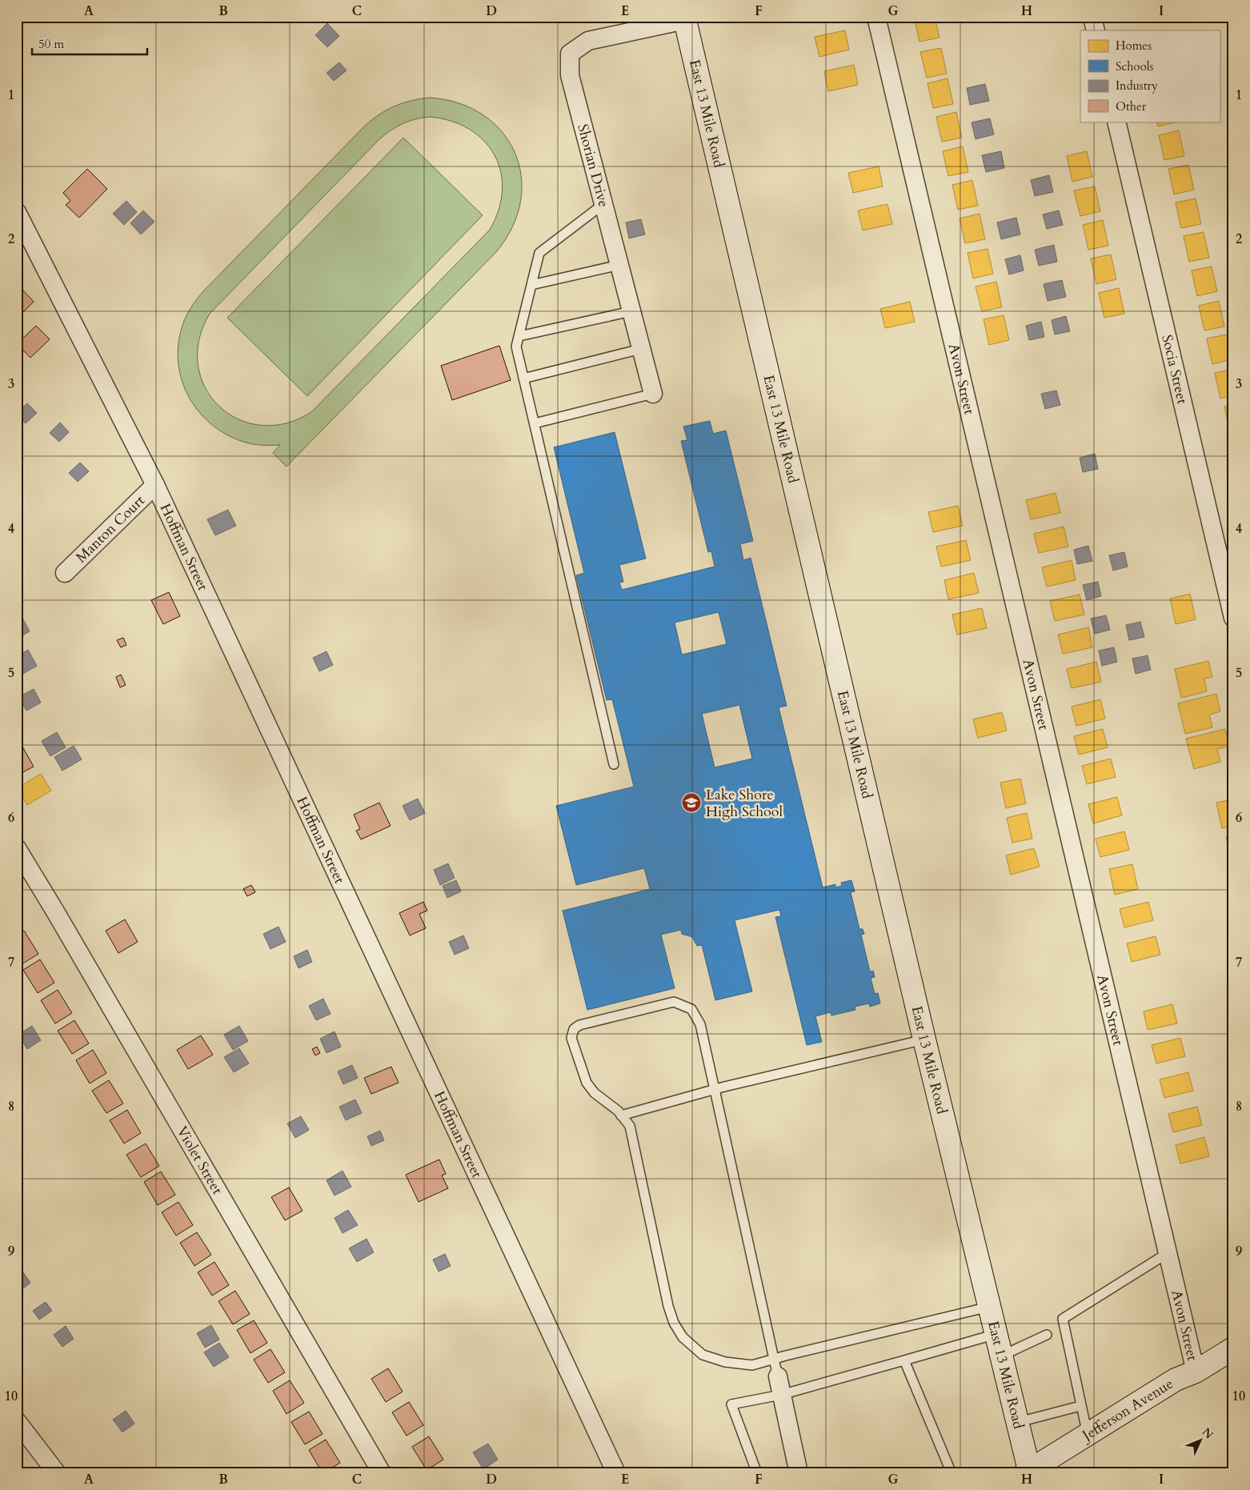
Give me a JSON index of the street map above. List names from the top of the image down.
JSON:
{
  "streets": {
    "main road": ["East 13 Mile Road", "Jefferson Avenue"],
    "street": [
      "Shorian Drive",
      "Socia Street",
      "Avon Street",
      "Manton Court",
      "Hoffman Street",
      "Violet Street"
    ]
  },
  "crossings": [
    ["East 13 Mile Road", "Shorian Drive"],
    ["East 13 Mile Road", "Jefferson Avenue"],
    ["Avon Street", "Jefferson Avenue"],
    ["Manton Court", "Hoffman Street"]
  ],
  "places": {
    "school or university": ["Lake Shore High School"]
  },
  "legend": [
    "Homes",
    "Schools",
    "Industry",
    "Other"
  ],
  "scale_bar": "50 m",
  "north": "top right",
  "grid": {
    "columns": [
      "A",
      "B",
      "C",
      "D",
      "E",
      "F",
      "G",
      "H",
      "I"
    ],
    "rows": [
      "1",
      "2",
      "3",
      "4",
      "5",
      "6",
      "7",
      "8",
      "9",
      "10"
    ]
  }
}
